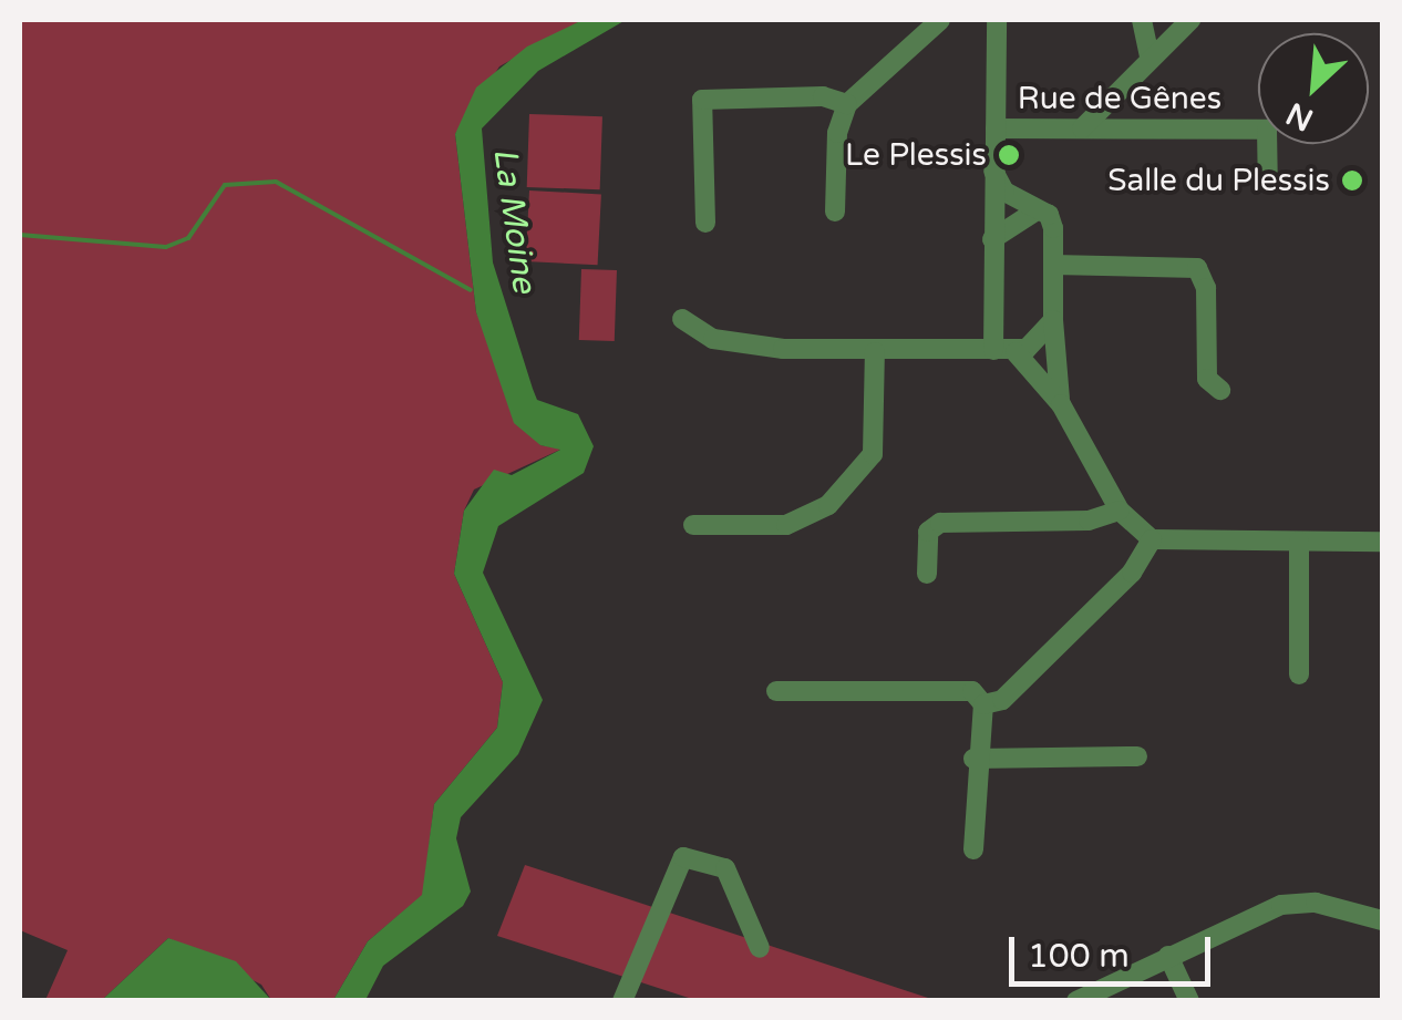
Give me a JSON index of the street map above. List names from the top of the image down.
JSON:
{
  "streets": {
    "street": ["Rue de Gênes"]
  },
  "water": ["La Moine"],
  "places": ["Le Plessis", "Salle du Plessis"],
  "scale_bar": "100 m",
  "north": "bottom left"
}
